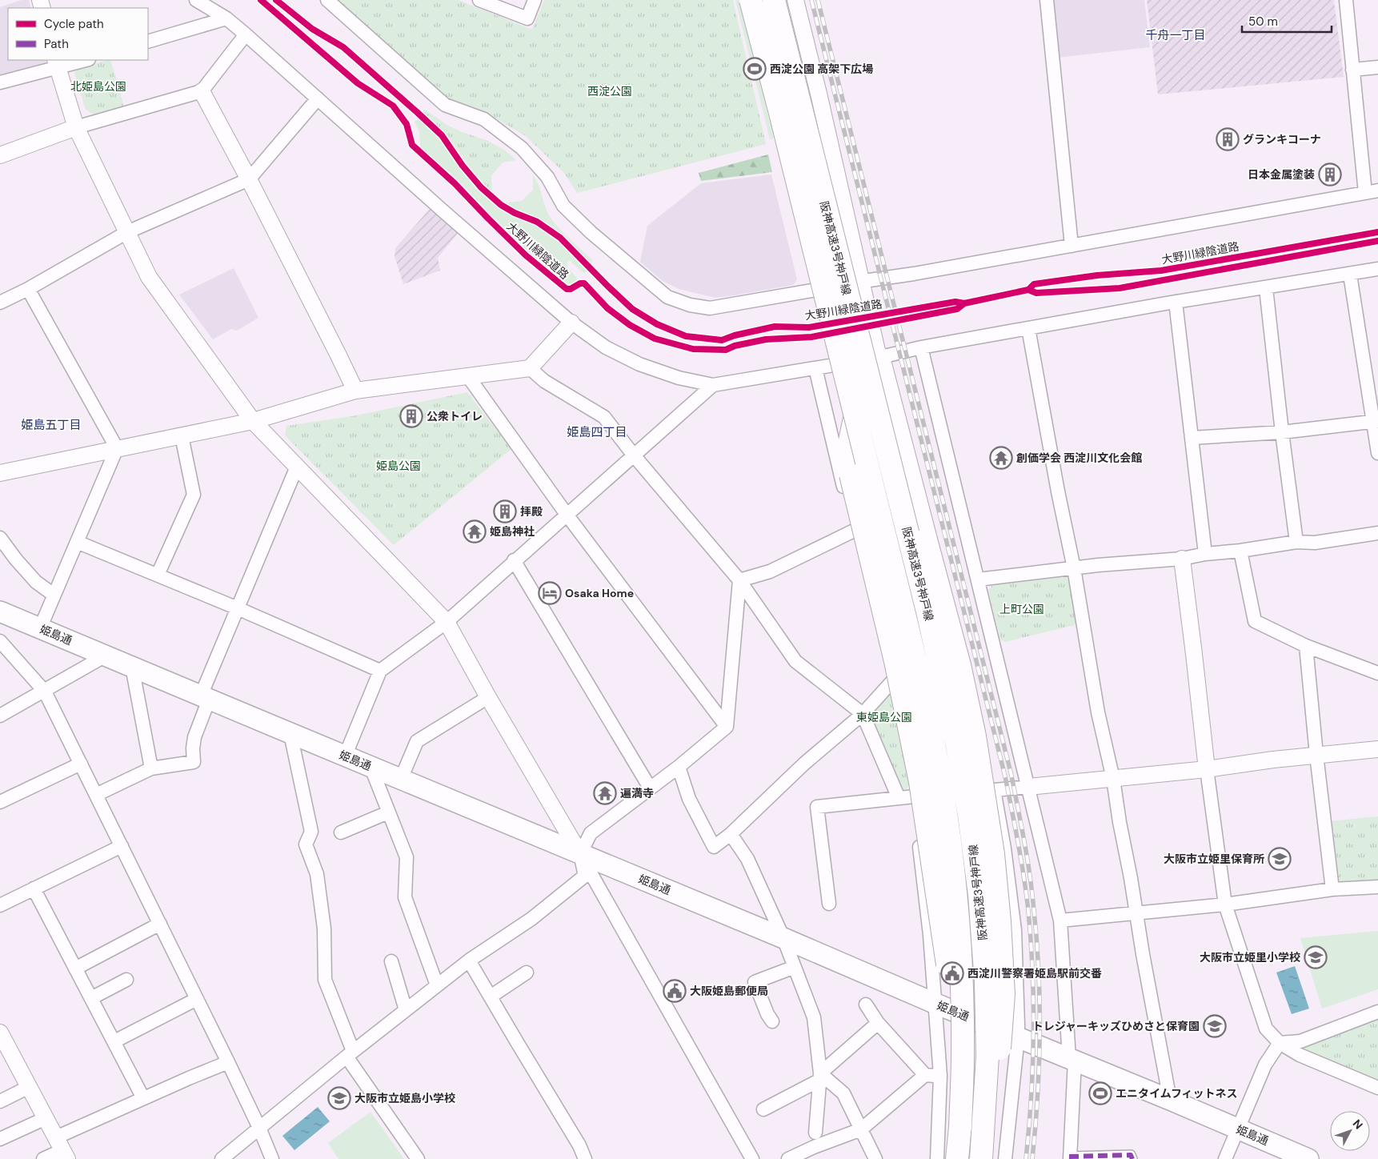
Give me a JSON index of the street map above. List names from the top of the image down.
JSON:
{
  "streets": {
    "highway": ["阪神高速3号神戸線"],
    "main road": ["姫島通"],
    "cycle path": ["大野川緑陰道路"]
  },
  "districts": ["千舟一丁目", "姫島五丁目", "姫島四丁目"],
  "parks": [
    "北姫島公園",
    "西淀公園",
    "姫島公園",
    "上町公園",
    "東姫島公園"
  ],
  "places": {
    "sports": ["西淀公園 高架下広場", "エニタイムフィットネス"],
    "building": [
      "グランキコーナ",
      "日本金属塗装",
      "公衆トイレ",
      "拝殿"
    ],
    "temple": ["創価学会 西淀川文化会館", "姫島神社", "遍満寺"],
    "hotel": ["Osaka Home"],
    "school or university": [
      "大阪市立姫里保育所",
      "大阪市立姫里小学校",
      "トレジャーキッズひめさと保育園",
      "大阪市立姫島小学校"
    ],
    "public building": ["西淀川警察署姫島駅前交番", "大阪姫島郵便局"]
  },
  "legend": ["Cycle path", "Path"],
  "scale_bar": "50 m",
  "north": "top right"
}
